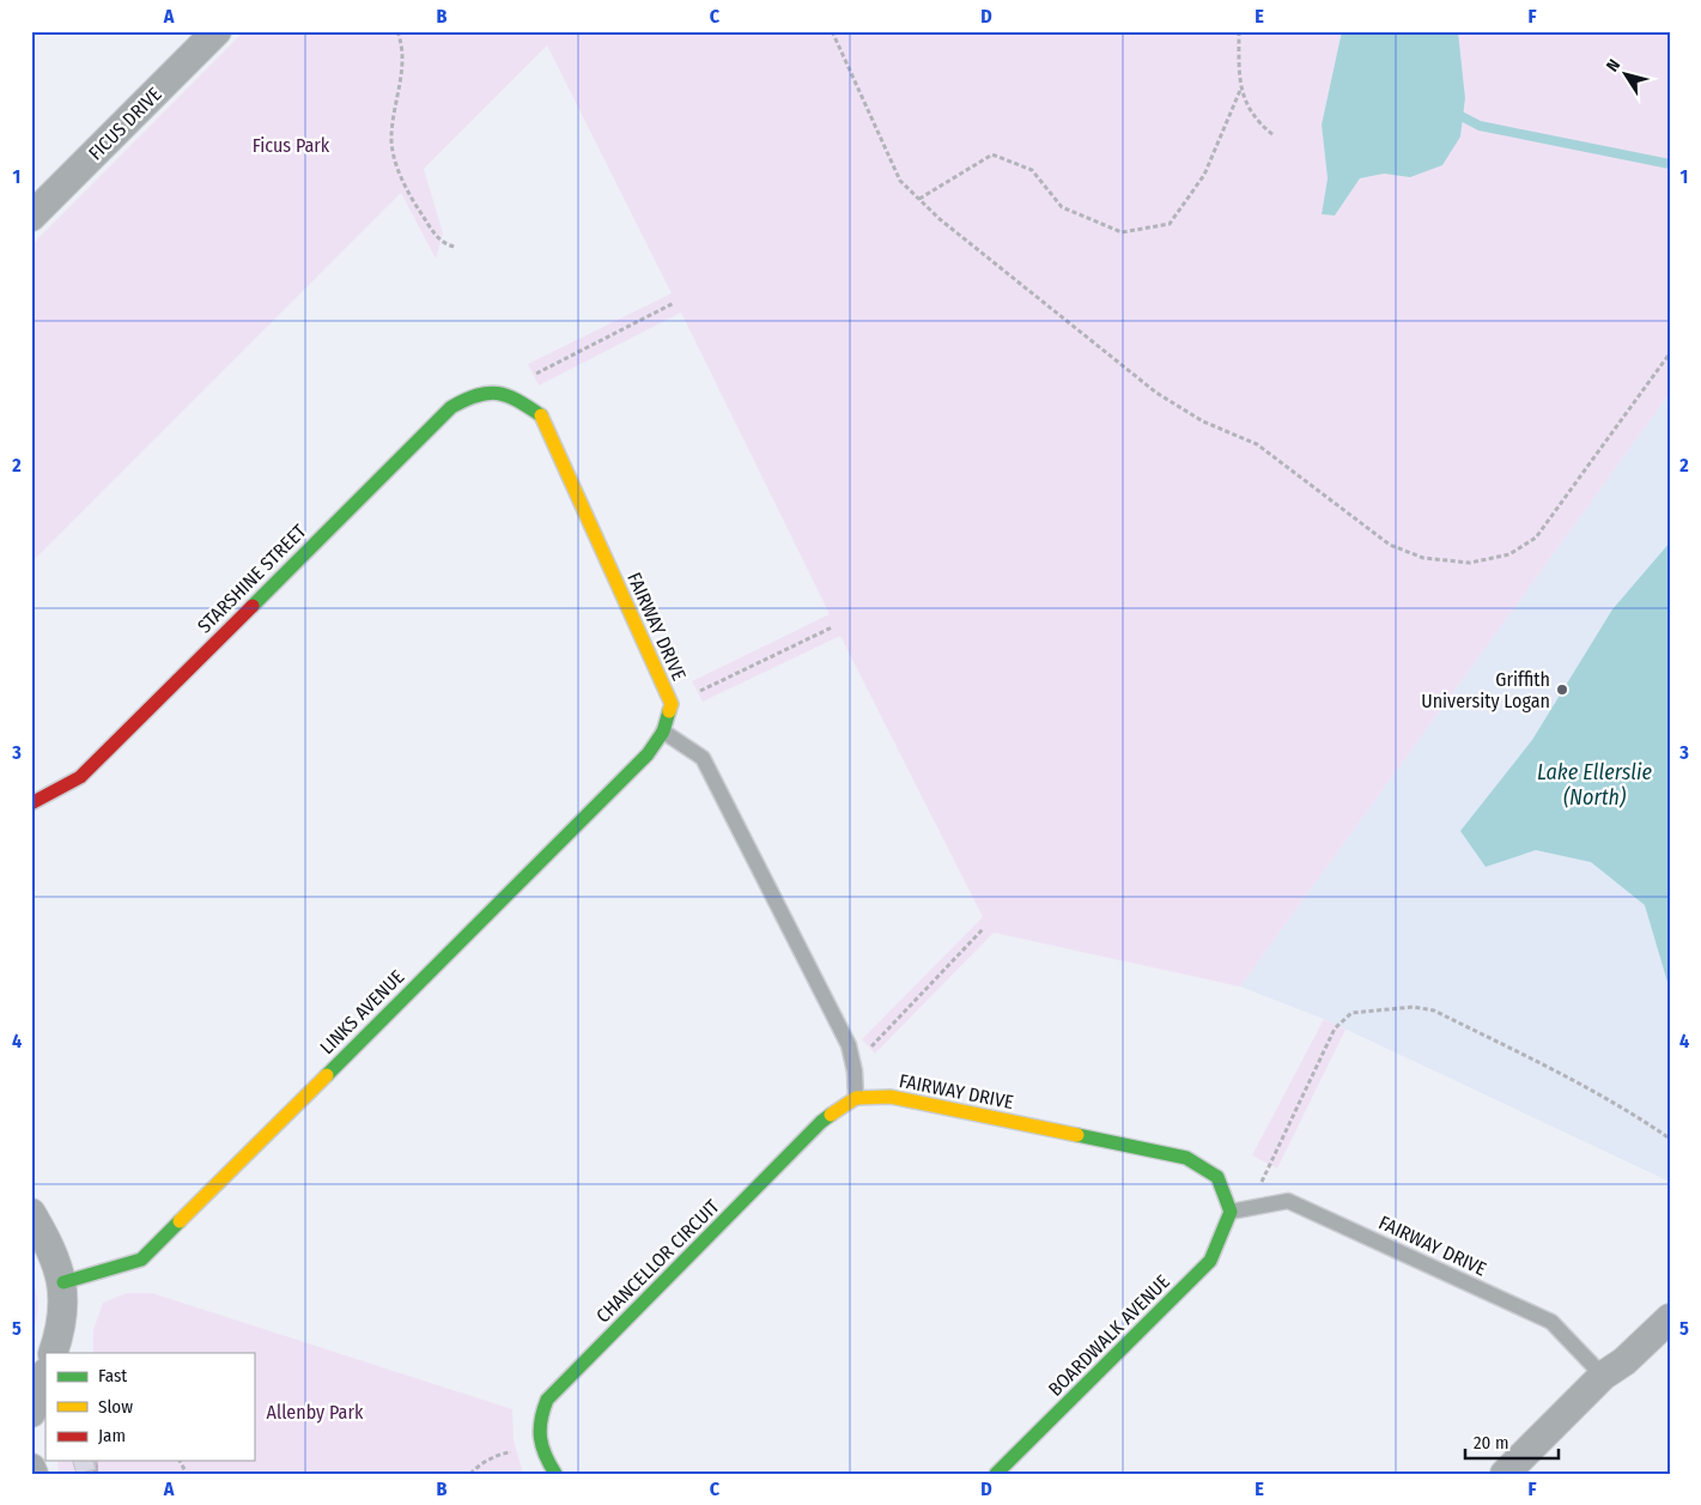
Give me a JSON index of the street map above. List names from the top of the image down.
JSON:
{
  "streets": {
    "street": [
      "FICUS DRIVE",
      "STARSHINE STREET",
      "FAIRWAY DRIVE",
      "LINKS AVENUE",
      "CHANCELLOR CIRCUIT",
      "BOARDWALK AVENUE"
    ]
  },
  "crossings": [
    ["STARSHINE STREET", "FAIRWAY DRIVE"],
    ["FAIRWAY DRIVE", "LINKS AVENUE"],
    ["FAIRWAY DRIVE", "CHANCELLOR CIRCUIT"],
    ["FAIRWAY DRIVE", "BOARDWALK AVENUE"]
  ],
  "water": ["Lake Ellerslie (North)"],
  "parks": ["Ficus Park", "Allenby Park"],
  "places": ["Griffith University Logan"],
  "legend": ["Fast", "Slow", "Jam"],
  "scale_bar": "20 m",
  "north": "top left",
  "grid": {
    "columns": [
      "A",
      "B",
      "C",
      "D",
      "E",
      "F"
    ],
    "rows": [
      "1",
      "2",
      "3",
      "4",
      "5"
    ]
  }
}
